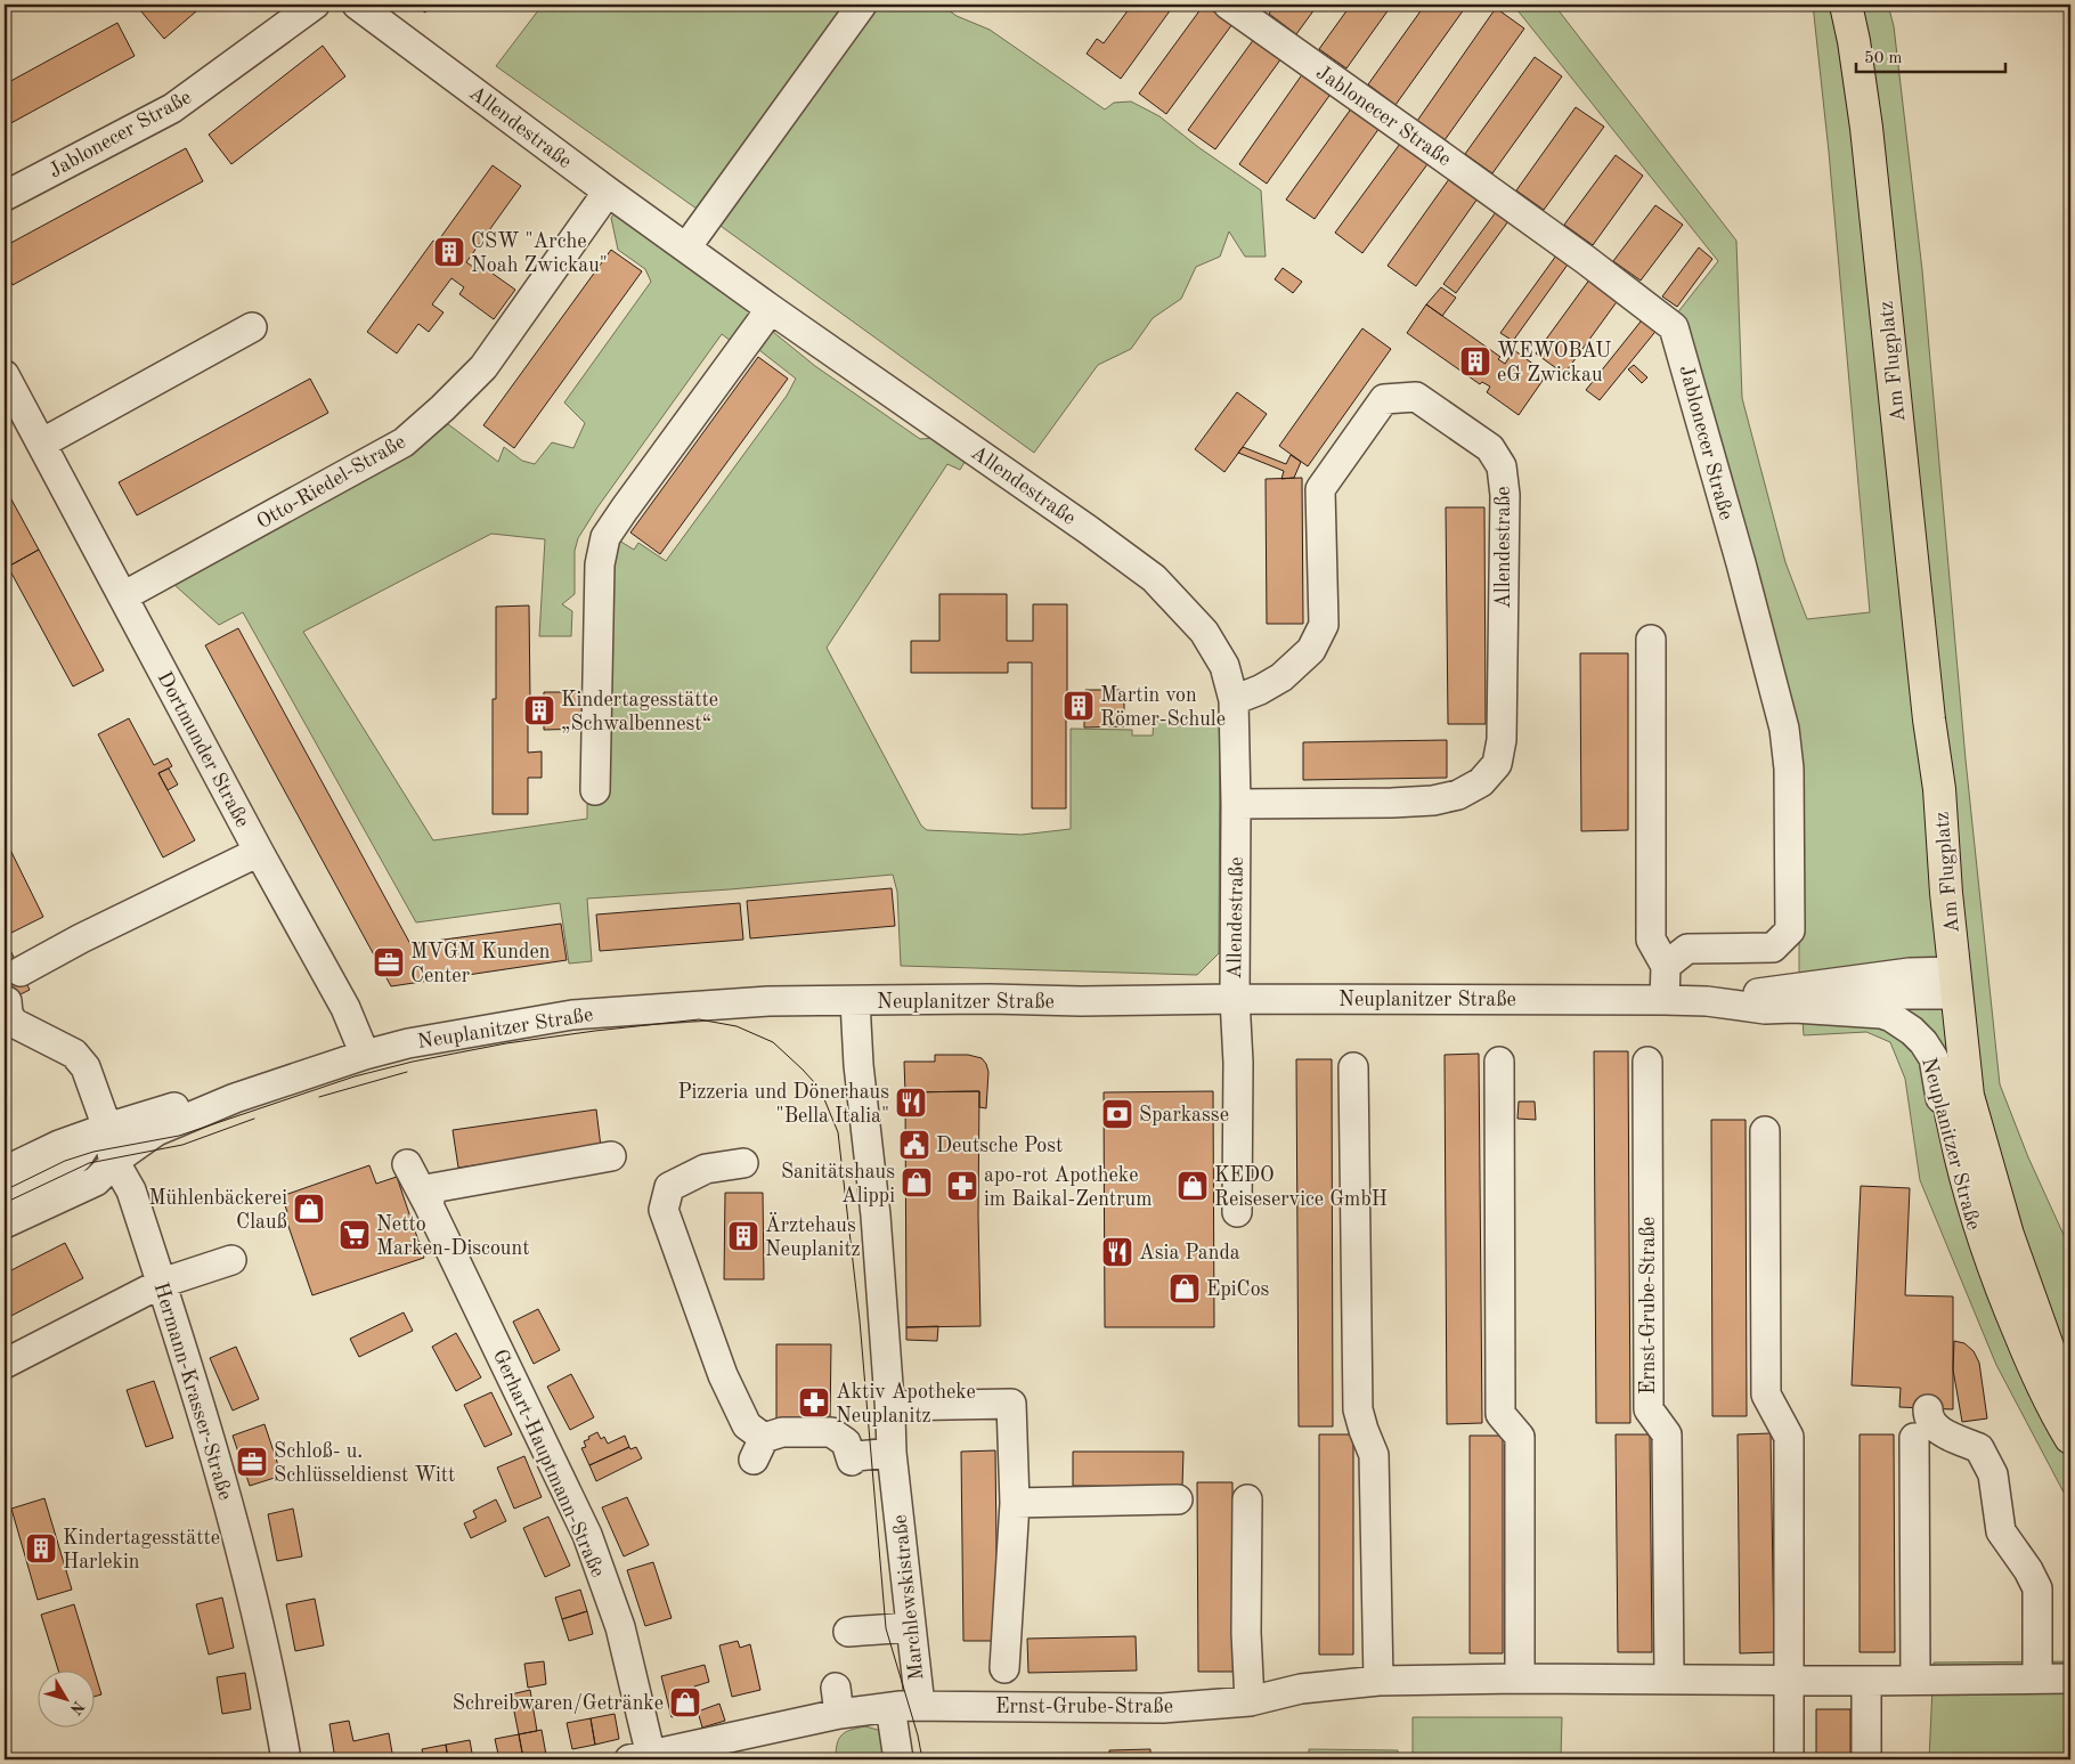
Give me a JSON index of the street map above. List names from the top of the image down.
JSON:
{
  "streets": {
    "main road": ["Am Flugplatz", "Neuplanitzer Straße"],
    "street": [
      "Jablonecer Straße",
      "Allendestraße",
      "Otto-Riedel-Straße",
      "Dortmunder Straße",
      "Ernst-Grube-Straße",
      "Hermann-Krasser-Straße",
      "Gerhart-Hauptmann-Straße",
      "Marchlewskistraße"
    ]
  },
  "crossings": [
    ["Allendestraße", "Otto-Riedel-Straße"],
    ["Allendestraße", "Neuplanitzer Straße"],
    ["Am Flugplatz", "Neuplanitzer Straße"],
    ["Otto-Riedel-Straße", "Dortmunder Straße"],
    ["Dortmunder Straße", "Neuplanitzer Straße"],
    ["Neuplanitzer Straße", "Hermann-Krasser-Straße"],
    ["Neuplanitzer Straße", "Marchlewskistraße"],
    ["Ernst-Grube-Straße", "Marchlewskistraße"]
  ],
  "places": {
    "building": [
      "CSW \"Arche Noah Zwickau\"",
      "WEWOBAU eG Zwickau",
      "Martin von Römer-Schule",
      "Kindertagesstätte „Schwalbennest“",
      "Ärztehaus Neuplanitz",
      "Kindertagesstätte Harlekin"
    ],
    "office": ["MVGM Kunden Center", "Schloß- u. Schlüsseldienst Witt"],
    "restaurant": ["Pizzeria und Dönerhaus \"Bella Italia\"", "Asia Panda"],
    "bank": ["Sparkasse"],
    "public building": ["Deutsche Post"],
    "shop": [
      "Sanitätshaus Alippi",
      "KEDO Reiseservice GmbH",
      "Mühlenbäckerei Clauß",
      "EpiCos",
      "Schreibwaren/Getränke"
    ],
    "pharmacy": ["apo-rot Apotheke im Baikal-Zentrum", "Aktiv Apotheke Neuplanitz"],
    "supermarket": ["Netto Marken-Discount"]
  },
  "scale_bar": "50 m",
  "north": "bottom right"
}
